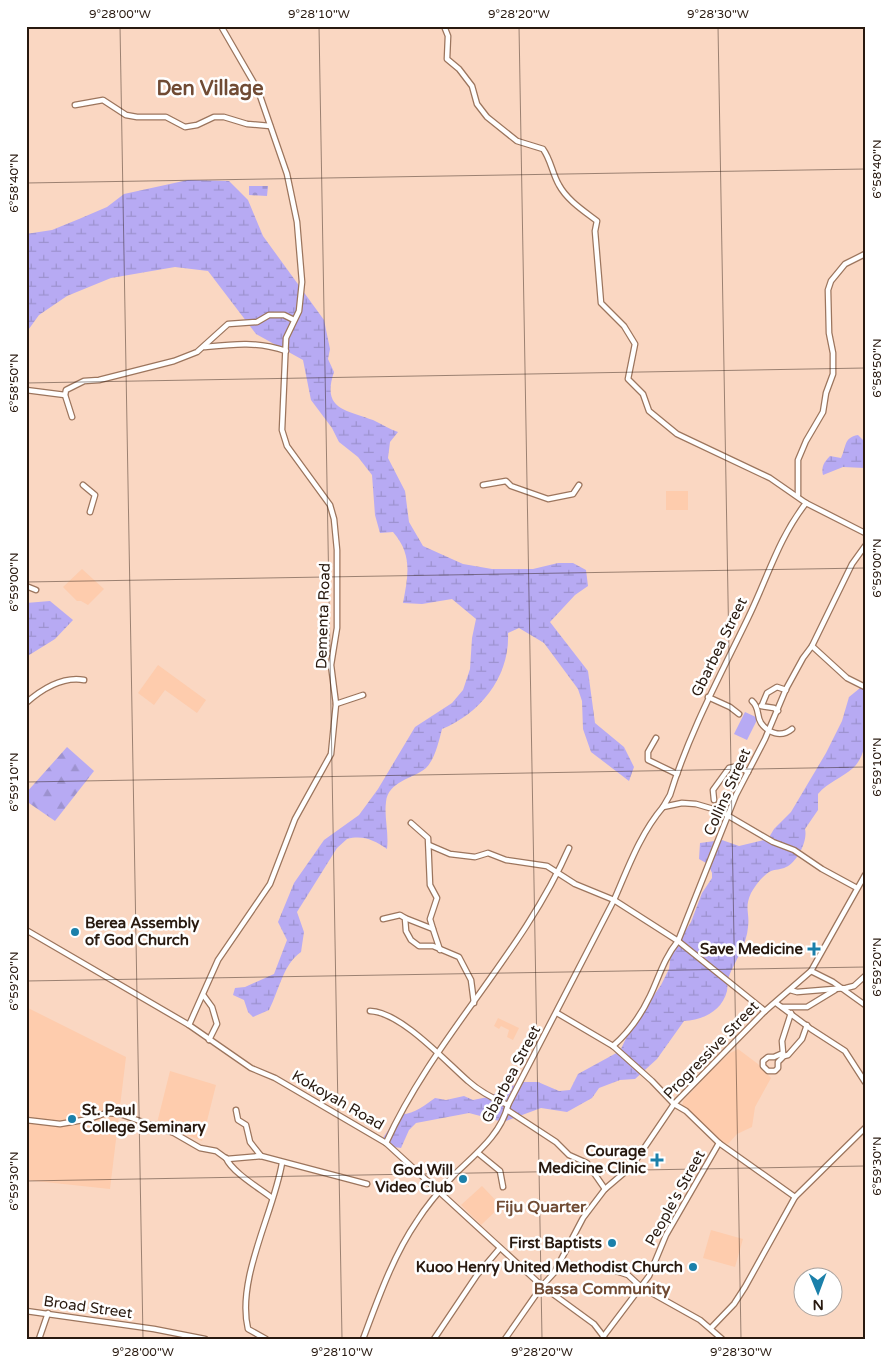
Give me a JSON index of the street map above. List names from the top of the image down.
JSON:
{
  "streets": {
    "street": [
      "Dementa Road",
      "Gbarbea Street",
      "Collins Street",
      "Progressive Street",
      "Kokoyah Road",
      "People's Street",
      "Broad Street"
    ]
  },
  "crossings": [
    ["Dementa Road", "Kokoyah Road"],
    ["Gbarbea Street", "Kokoyah Road"],
    ["Progressive Street", "Kokoyah Road"],
    ["Kokoyah Road", "People's Street"]
  ],
  "districts": ["Den Village", "Fiju Quarter", "Bassa Community"],
  "places": {
    "other": [
      "Berea Assembly of God Church",
      "St. Paul College Seminary",
      "God Will Video Club",
      "First Baptists",
      "Kuoo Henry United Methodist Church"
    ],
    "health": ["Save Medicine", "Courage Medicine Clinic"]
  },
  "north": "bottom",
  "coordinates": [
    "9°28'00\"W",
    "9°28'10\"W",
    "9°28'20\"W",
    "9°28'30\"W",
    "6°58'40\"N",
    "6°58'50\"N",
    "6°59'00\"N",
    "6°59'10\"N",
    "6°59'20\"N",
    "6°59'30\"N"
  ]
}
